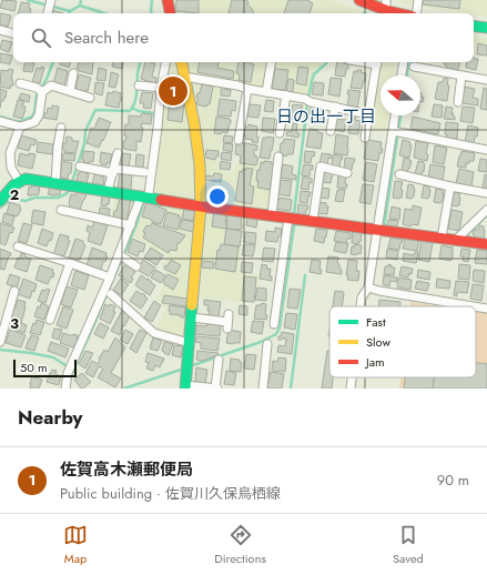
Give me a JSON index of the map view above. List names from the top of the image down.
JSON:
{
  "districts": ["日の出一丁目"],
  "legend": ["Fast", "Slow", "Jam"],
  "scale_bar": "50 m",
  "north": "left",
  "page": {
    "search": "Search here",
    "pins": "1",
    "scale": "50 m",
    "heading": "Nearby",
    "list": [
      {
        "mark": "1",
        "name": "佐賀高木瀬郵便局",
        "note": "Public building · 佐賀川久保鳥栖線",
        "value": "90 m"
      }
    ],
    "nav": ["Map", "Directions", "Saved"]
  },
  "grid": {
    "rows": ["2", "3"]
  }
}
